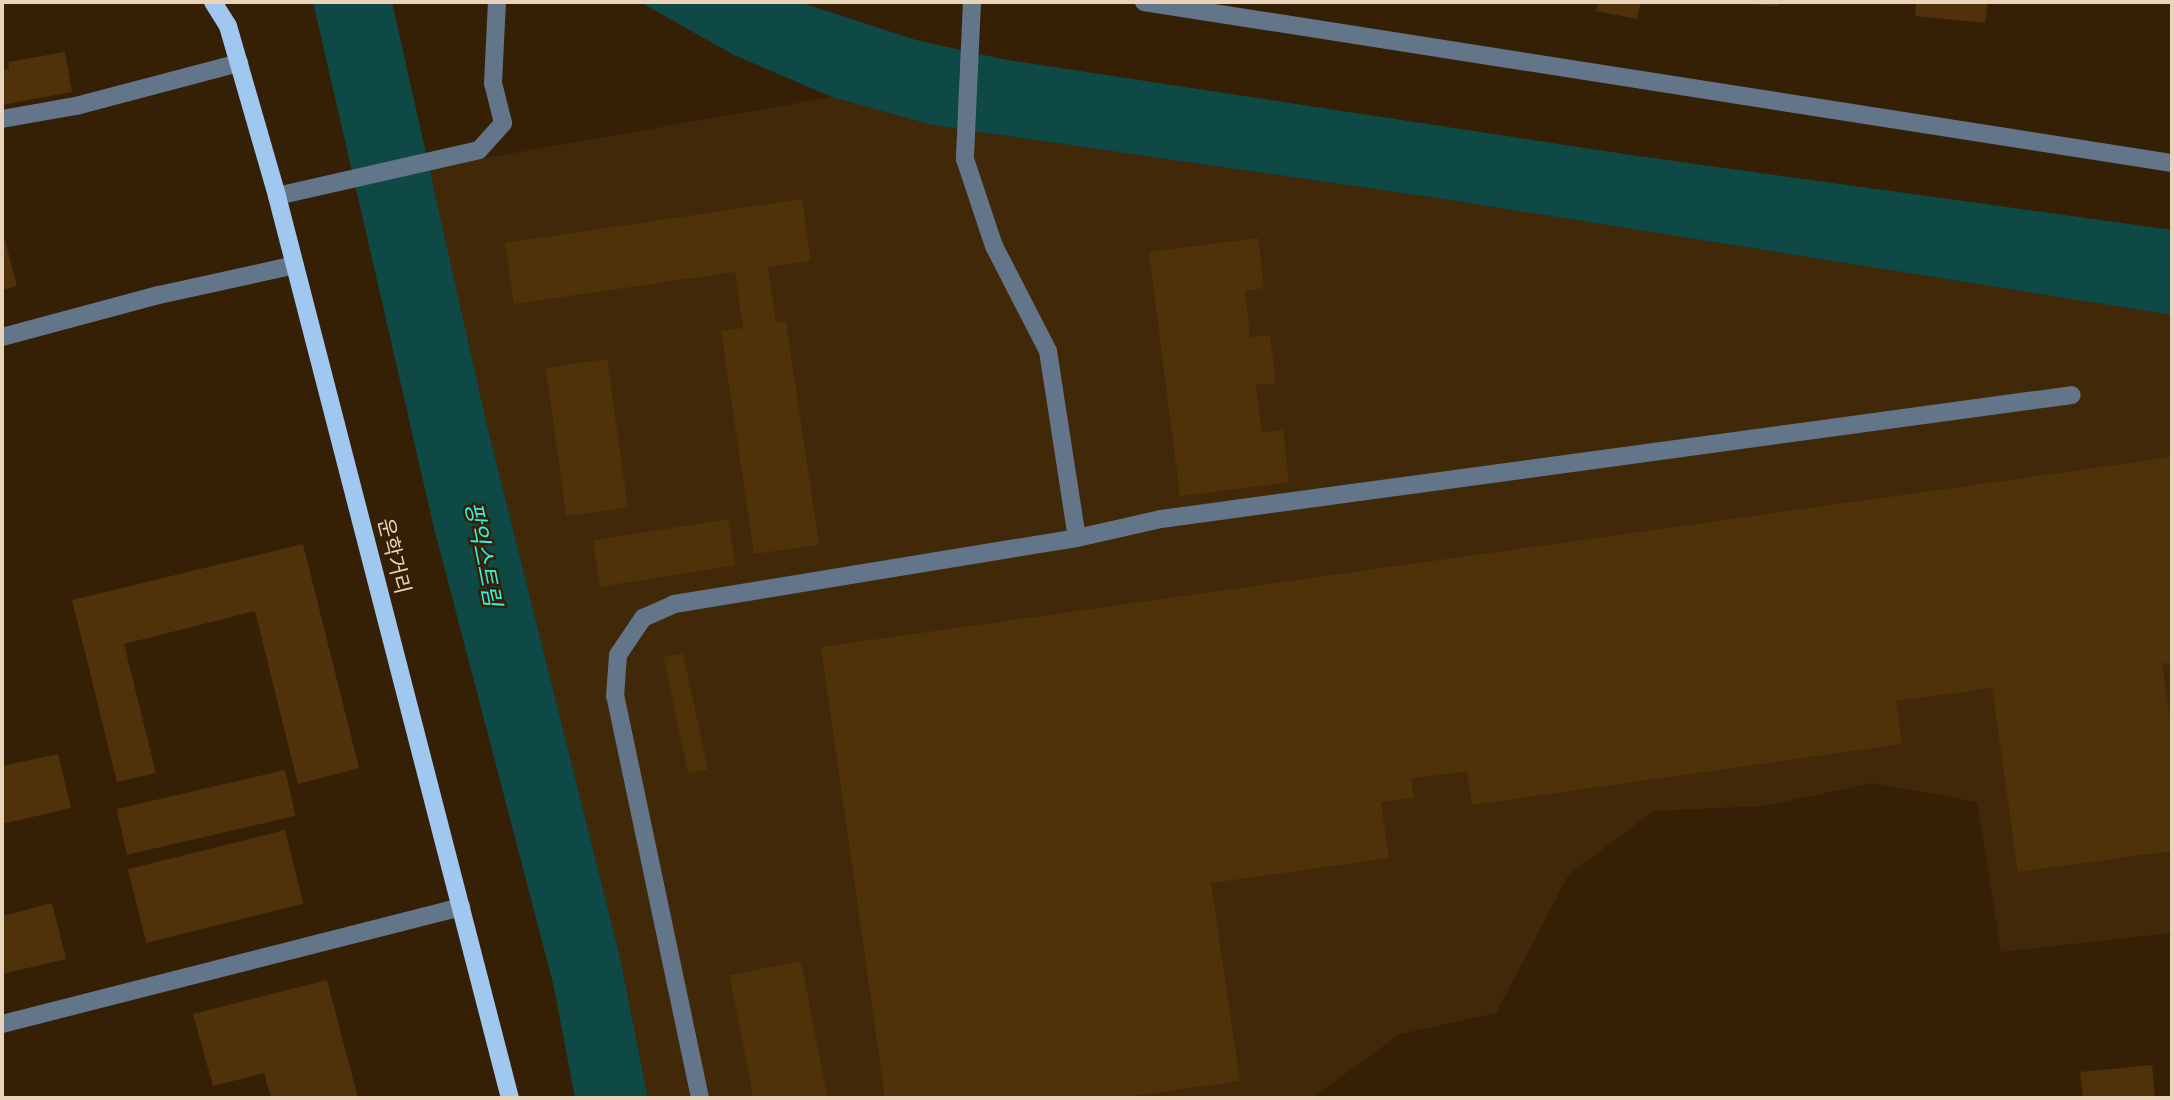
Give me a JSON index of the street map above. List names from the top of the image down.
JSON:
{
  "streets": {
    "main road": ["운학거리"]
  },
  "water": ["팡익스트림"]
}
